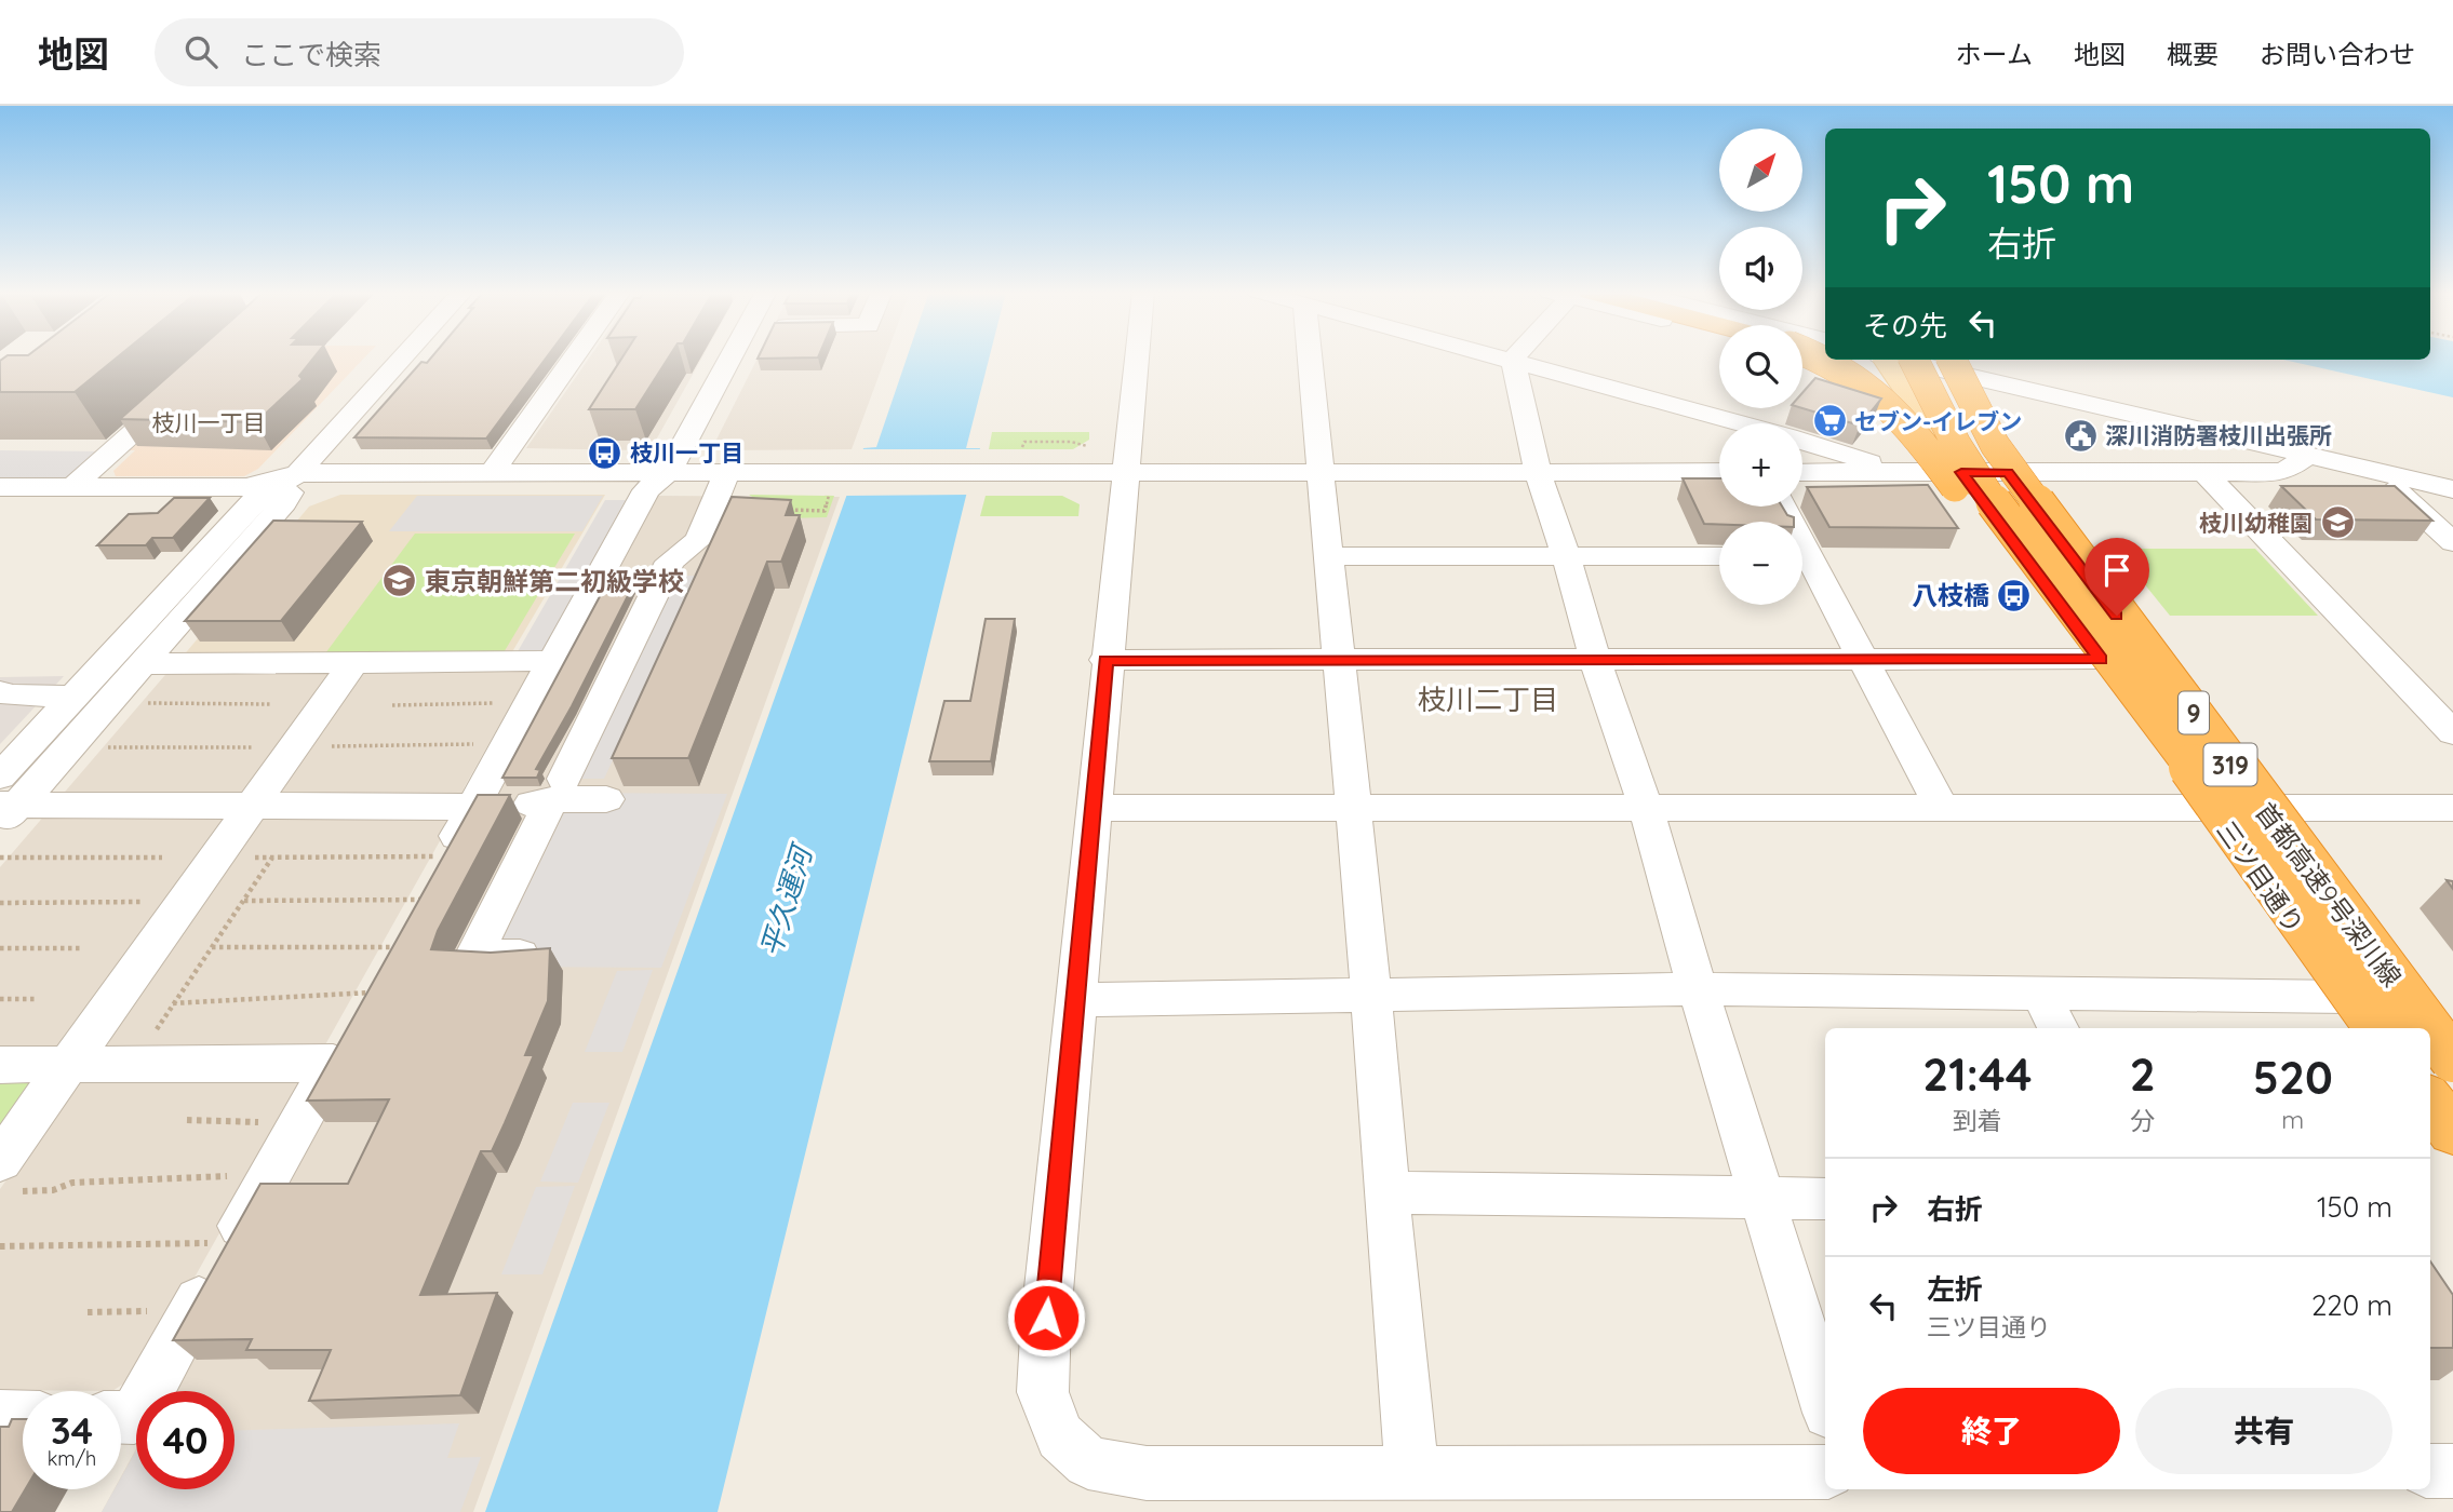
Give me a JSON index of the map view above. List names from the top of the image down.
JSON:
{
  "streets": {
    "highway": ["9", "首都高速9号深川線"],
    "main road": ["319", "三ツ目通り"]
  },
  "crossings": [
    ["三ツ目通り", "首都高速9号深川線"]
  ],
  "districts": ["枝川一丁目", "枝川二丁目"],
  "water": ["平久運河"],
  "places": {
    "supermarket": ["セブン-イレブン"],
    "public building": ["深川消防署枝川出張所"],
    "bus stop": ["枝川一丁目", "八枝橋"],
    "school or university": ["枝川幼稚園", "東京朝鮮第二初級学校"]
  },
  "north": "top right",
  "page": {
    "header": "地図",
    "search": "ここで検索",
    "nav": [
      "ホーム",
      "地図",
      "概要",
      "お問い合わせ"
    ],
    "map_buttons": ["+", "−"],
    "turn": ["150 m", "右折"],
    "then": "その先",
    "eta": [
      "21:44",
      "到着",
      "2",
      "分",
      "520",
      "m"
    ],
    "list": [
      {
        "name": "右折",
        "value": "150 m"
      },
      {
        "name": "左折",
        "note": "三ツ目通り",
        "value": "220 m"
      }
    ],
    "buttons": ["終了", "共有"],
    "speed": "34 km/h",
    "limit": "40"
  }
}
